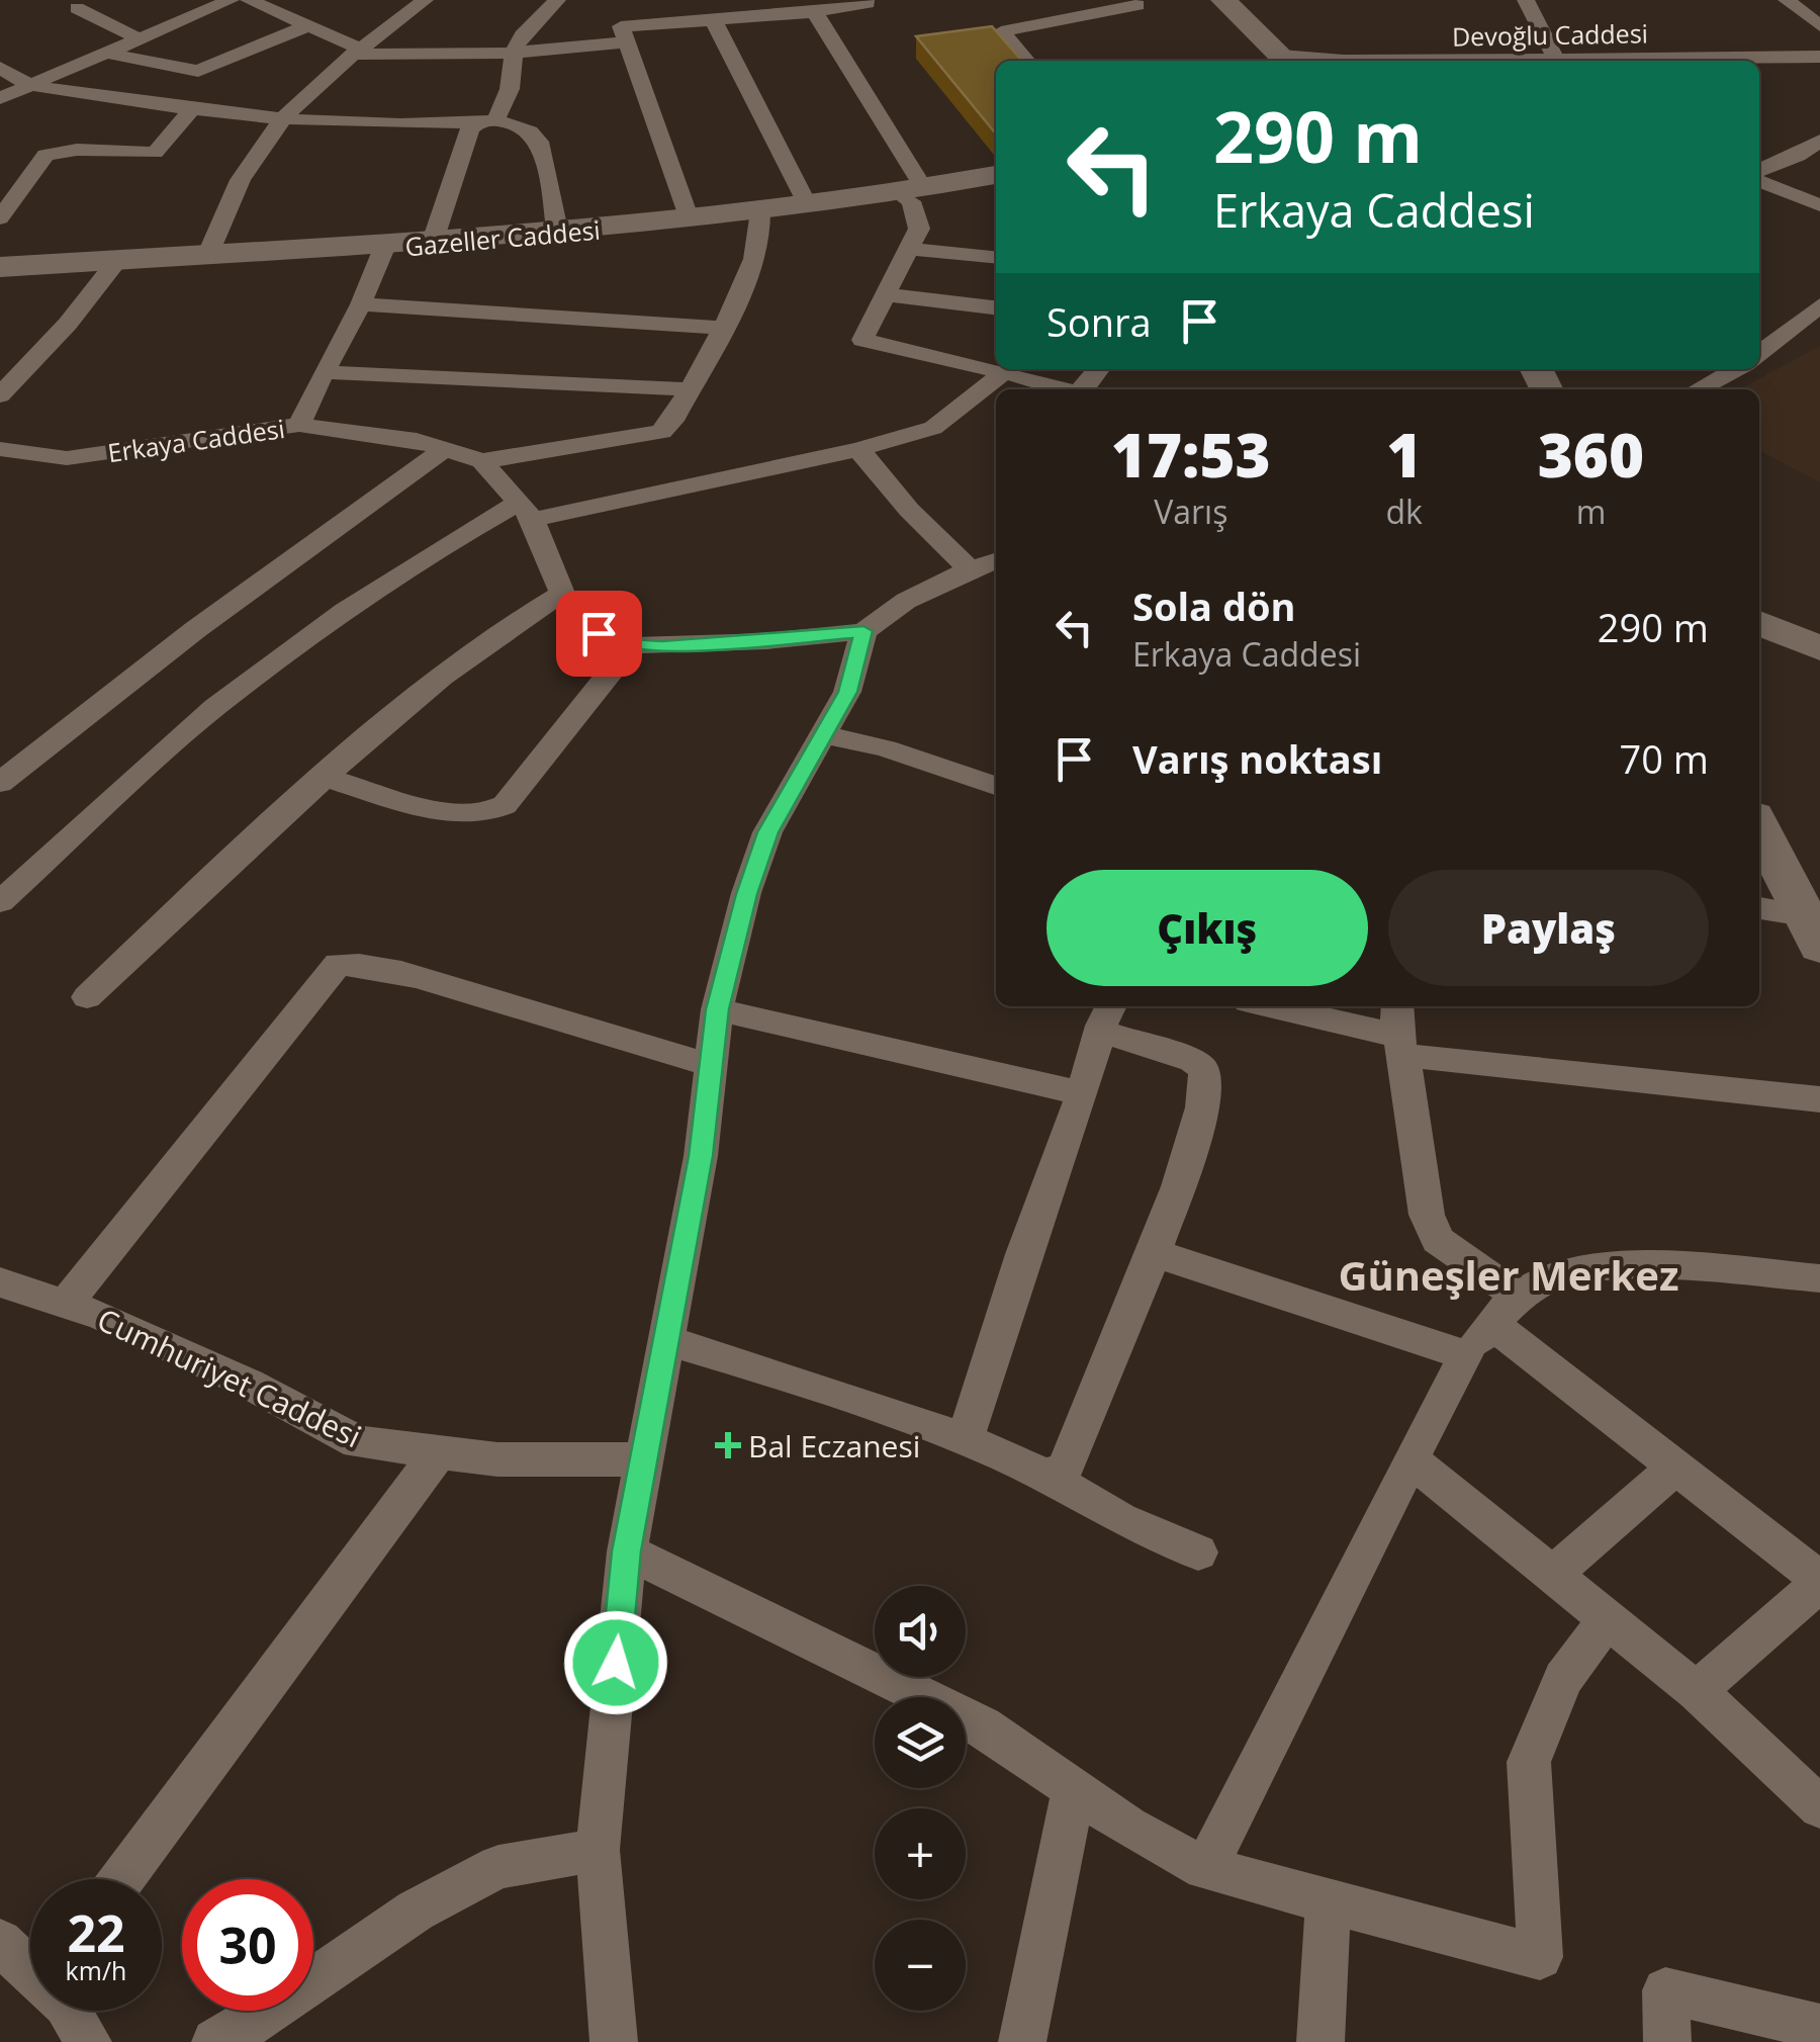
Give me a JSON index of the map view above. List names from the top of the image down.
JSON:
{
  "streets": {
    "street": [
      "Devoğlu Caddesi",
      "Gazeller Caddesi",
      "Erkaya Caddesi",
      "Cumhuriyet Caddesi"
    ]
  },
  "districts": ["Güneşler Merkez"],
  "places": {
    "health": ["Bal Eczanesi"]
  },
  "page": {
    "turn": ["290 m", "Erkaya Caddesi"],
    "then": "Sonra",
    "eta": [
      "17:53",
      "Varış",
      "1",
      "dk",
      "360",
      "m"
    ],
    "list": [
      {
        "name": "Sola dön",
        "note": "Erkaya Caddesi",
        "value": "290 m"
      },
      {
        "name": "Varış noktası",
        "value": "70 m"
      }
    ],
    "buttons": ["Çıkış", "Paylaş"],
    "map_buttons": ["+", "−"],
    "speed": "22 km/h",
    "limit": "30"
  }
}
